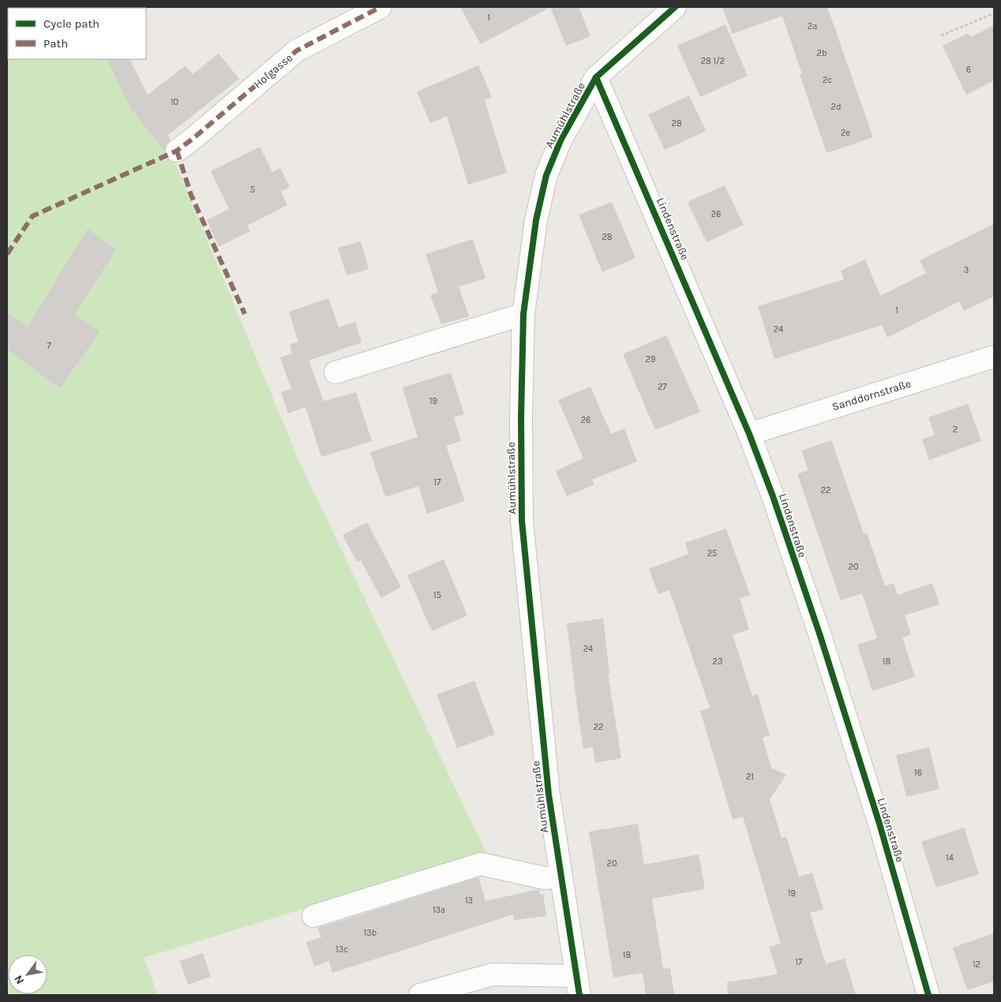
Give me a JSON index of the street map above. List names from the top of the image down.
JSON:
{
  "streets": {
    "street": [
      "Hofgasse",
      "Aumühlstraße",
      "Lindenstraße",
      "Sanddornstraße"
    ]
  },
  "crossings": [
    ["Aumühlstraße", "Lindenstraße"],
    ["Lindenstraße", "Sanddornstraße"]
  ],
  "house_numbers": [
    "1",
    "2a",
    "2b",
    "28 1/2",
    "6",
    "2c",
    "10",
    "2d",
    "28",
    "2e",
    "5",
    "26",
    "28",
    "3",
    "1",
    "24",
    "7",
    "29",
    "27",
    "19",
    "26",
    "2",
    "17",
    "22",
    "25",
    "20",
    "15",
    "24",
    "23",
    "18",
    "22",
    "16",
    "21",
    "14",
    "20",
    "19",
    "13",
    "13a",
    "13b",
    "13c",
    "18",
    "17",
    "12"
  ],
  "legend": ["Cycle path", "Path"],
  "north": "bottom left"
}
